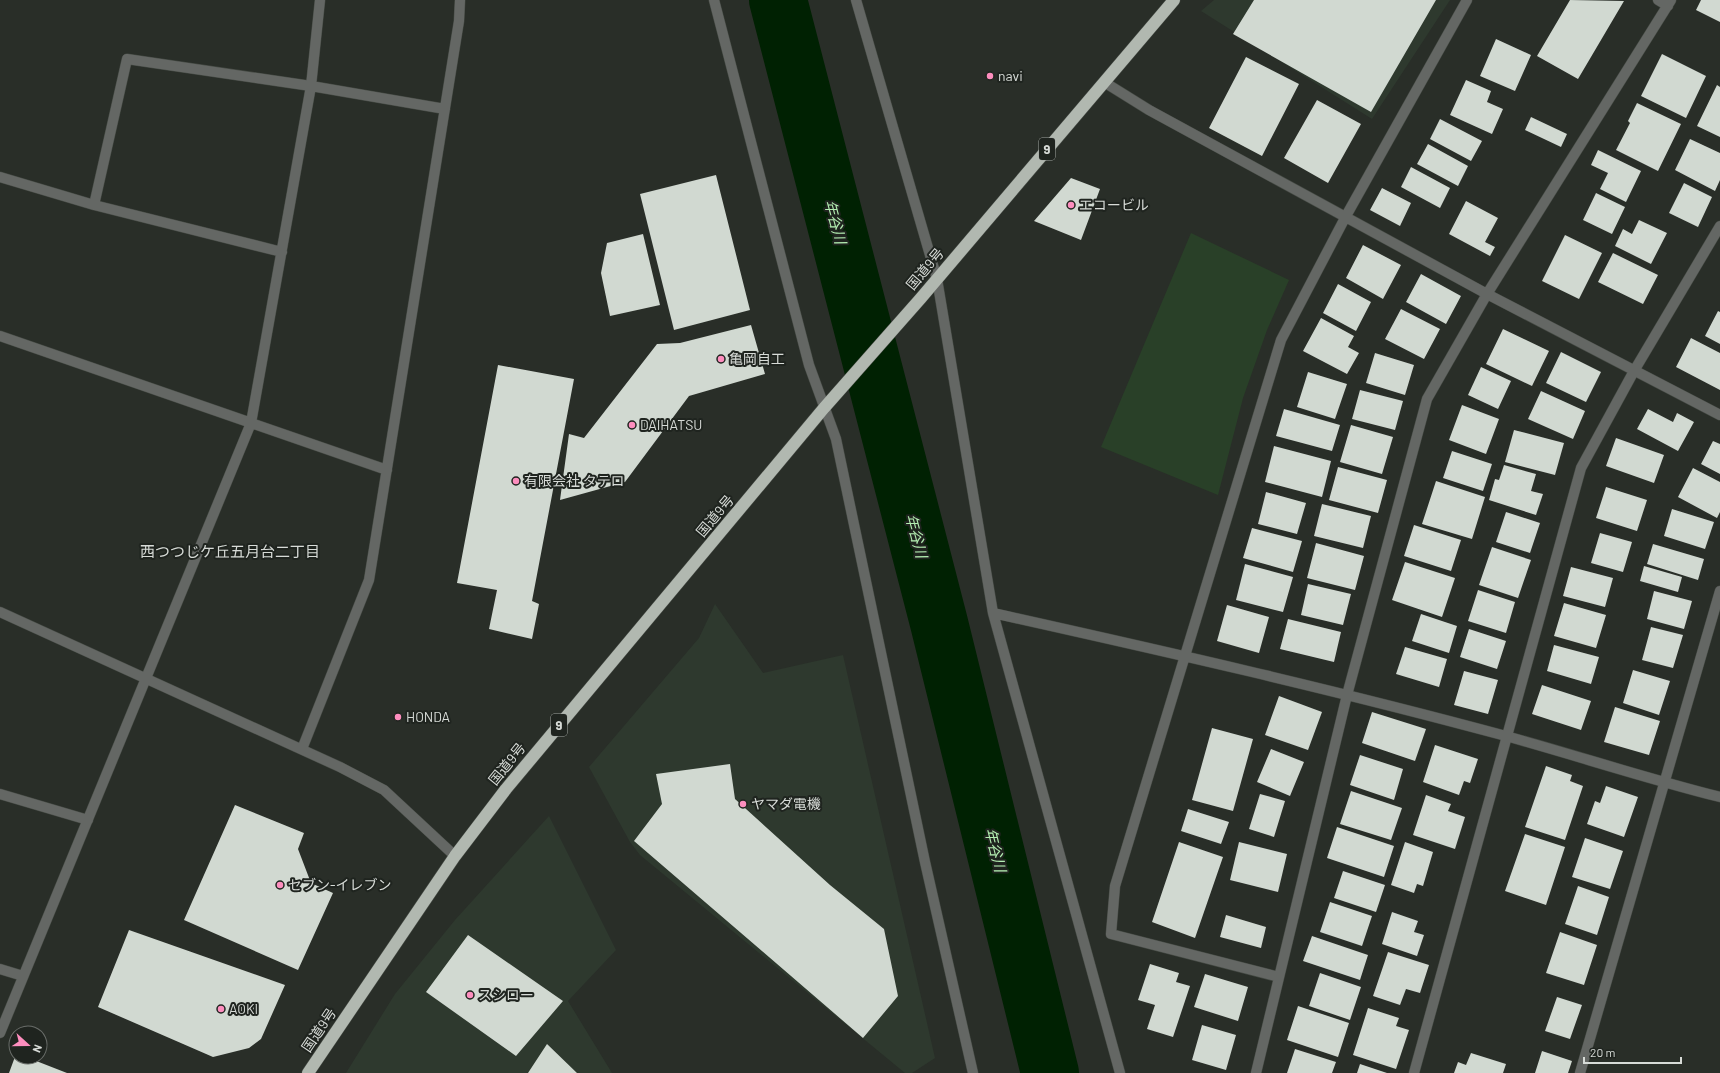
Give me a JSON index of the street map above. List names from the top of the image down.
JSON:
{
  "streets": {
    "highway": ["9", "国道9号"]
  },
  "districts": ["西つつじケ丘五月台二丁目"],
  "water": ["年谷川"],
  "places": [
    "navi",
    "エコービル",
    "亀岡自工",
    "DAIHATSU",
    "有限会社 タテロ",
    "HONDA",
    "ヤマダ電機",
    "セブン-イレブン",
    "スシロー",
    "AOKI"
  ],
  "scale_bar": "20 m",
  "north": "right"
}
